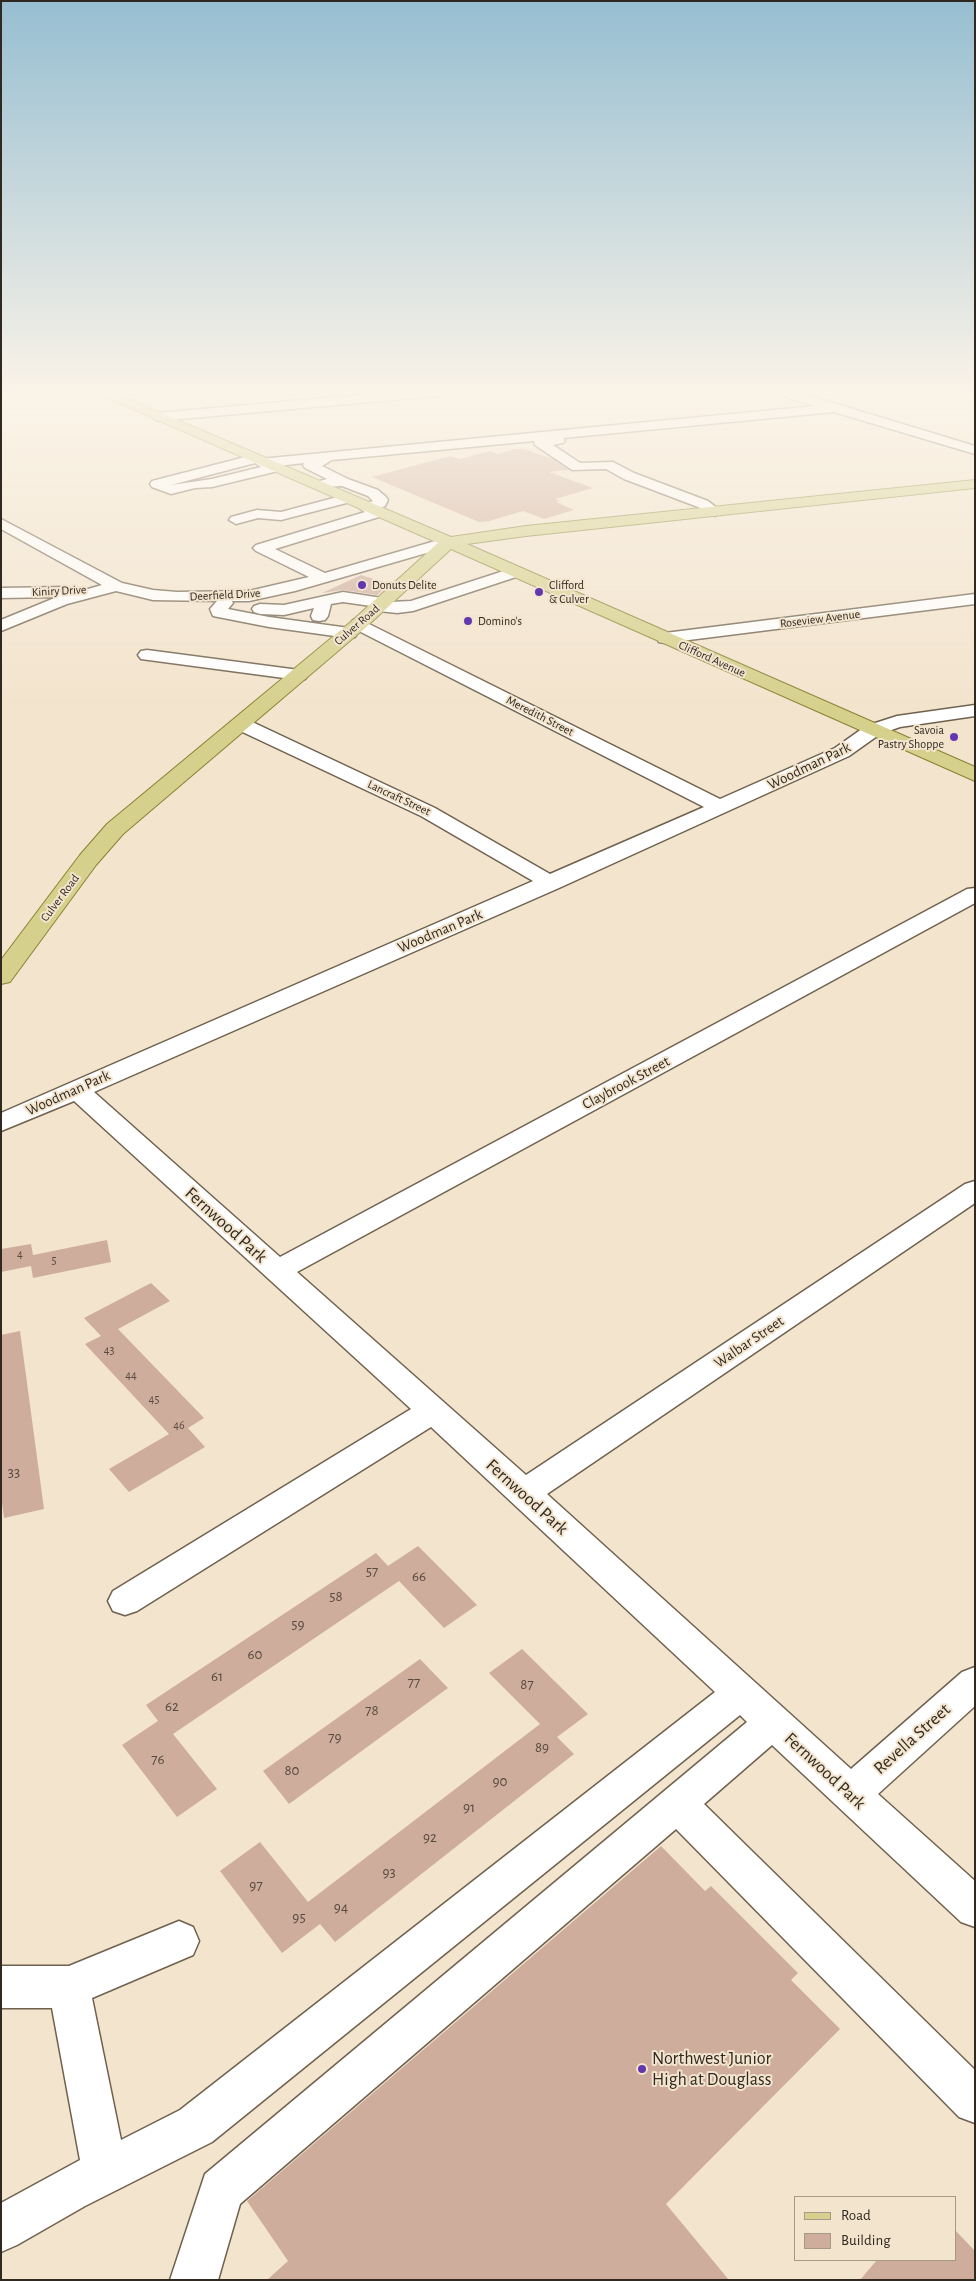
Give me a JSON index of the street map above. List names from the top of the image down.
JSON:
{
  "streets": {
    "main road": ["Culver Road", "Clifford Avenue"],
    "street": [
      "Kiniry Drive",
      "Deerfield Drive",
      "Roseview Avenue",
      "Meredith Street",
      "Woodman Park",
      "Lancraft Street",
      "Claybrook Street",
      "Fernwood Park",
      "Walbar Street",
      "Revella Street"
    ]
  },
  "crossings": [
    ["Kiniry Drive", "Deerfield Drive"],
    ["Deerfield Drive", "Culver Road"],
    ["Deerfield Drive", "Clifford Avenue"],
    ["Deerfield Drive", "Meredith Street"],
    ["Roseview Avenue", "Clifford Avenue"],
    ["Culver Road", "Clifford Avenue"],
    ["Culver Road", "Meredith Street"],
    ["Culver Road", "Lancraft Street"],
    ["Clifford Avenue", "Woodman Park"],
    ["Meredith Street", "Woodman Park"],
    ["Woodman Park", "Lancraft Street"],
    ["Woodman Park", "Fernwood Park"],
    ["Claybrook Street", "Fernwood Park"],
    ["Fernwood Park", "Walbar Street"],
    ["Fernwood Park", "Revella Street"]
  ],
  "places": [
    "Donuts Delite",
    "Clifford & Culver",
    "Domino's",
    "Savoia Pastry Shoppe",
    "Northwest Junior High at Douglass"
  ],
  "house_numbers": [
    "4",
    "5",
    "43",
    "44",
    "45",
    "46",
    "33",
    "57",
    "66",
    "58",
    "59",
    "60",
    "61",
    "77",
    "87",
    "62",
    "78",
    "79",
    "89",
    "76",
    "80",
    "90",
    "91",
    "92",
    "93",
    "97",
    "94",
    "95"
  ],
  "legend": ["Road", "Building"]
}
